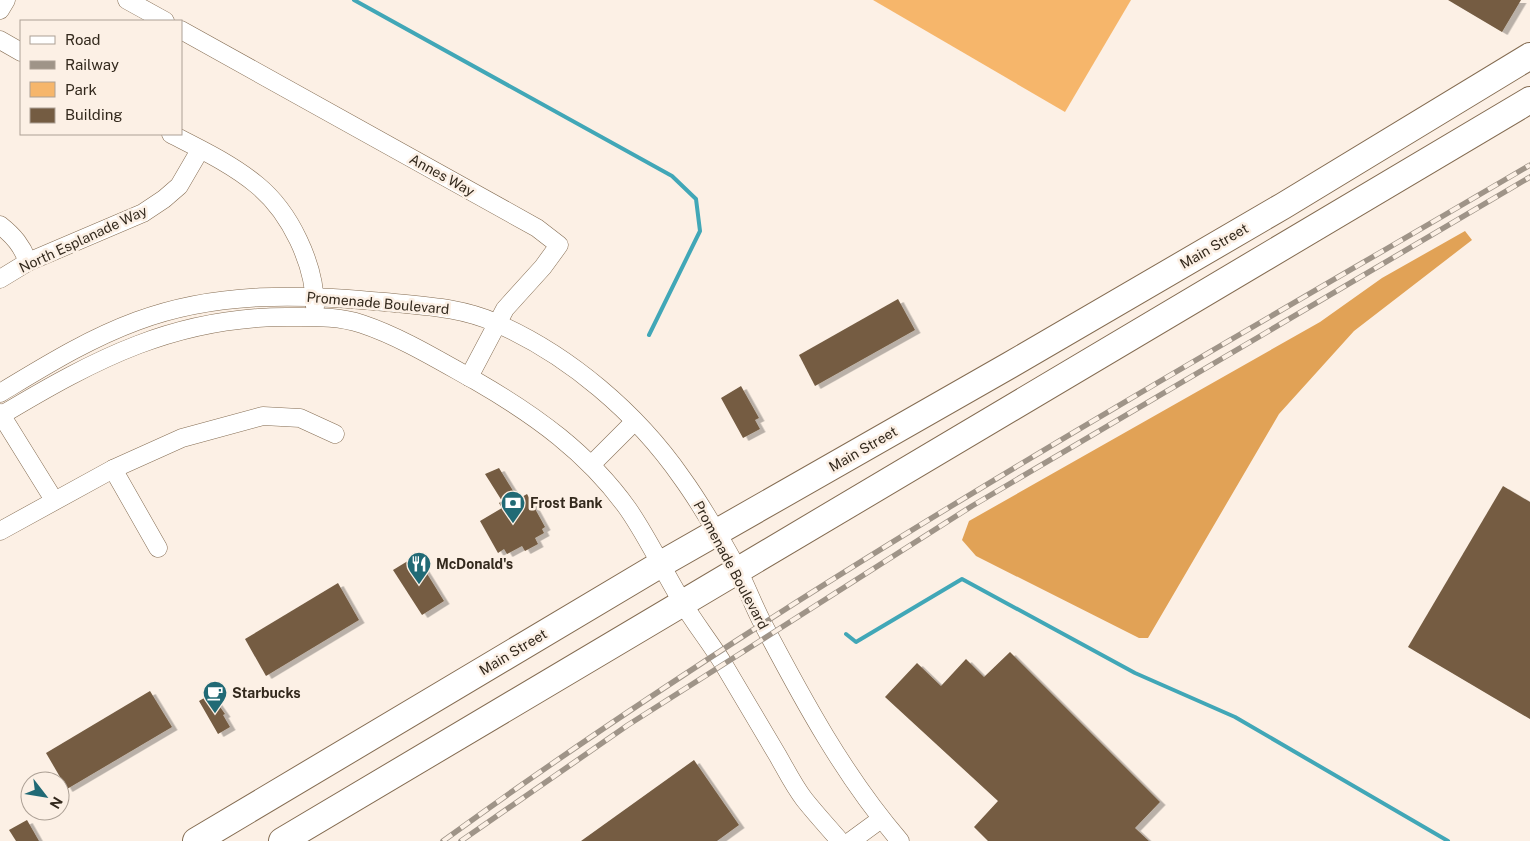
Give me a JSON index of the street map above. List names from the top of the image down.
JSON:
{
  "streets": {
    "highway": ["Main Street"],
    "street": ["Annes Way", "North Esplanade Way", "Promenade Boulevard"]
  },
  "crossings": [
    ["Annes Way", "Promenade Boulevard"],
    ["Main Street", "Promenade Boulevard"]
  ],
  "places": {
    "bank": ["Frost Bank"],
    "restaurant": ["McDonald's"],
    "cafe": ["Starbucks"]
  },
  "legend": [
    "Road",
    "Railway",
    "Park",
    "Building"
  ],
  "north": "bottom right"
}
